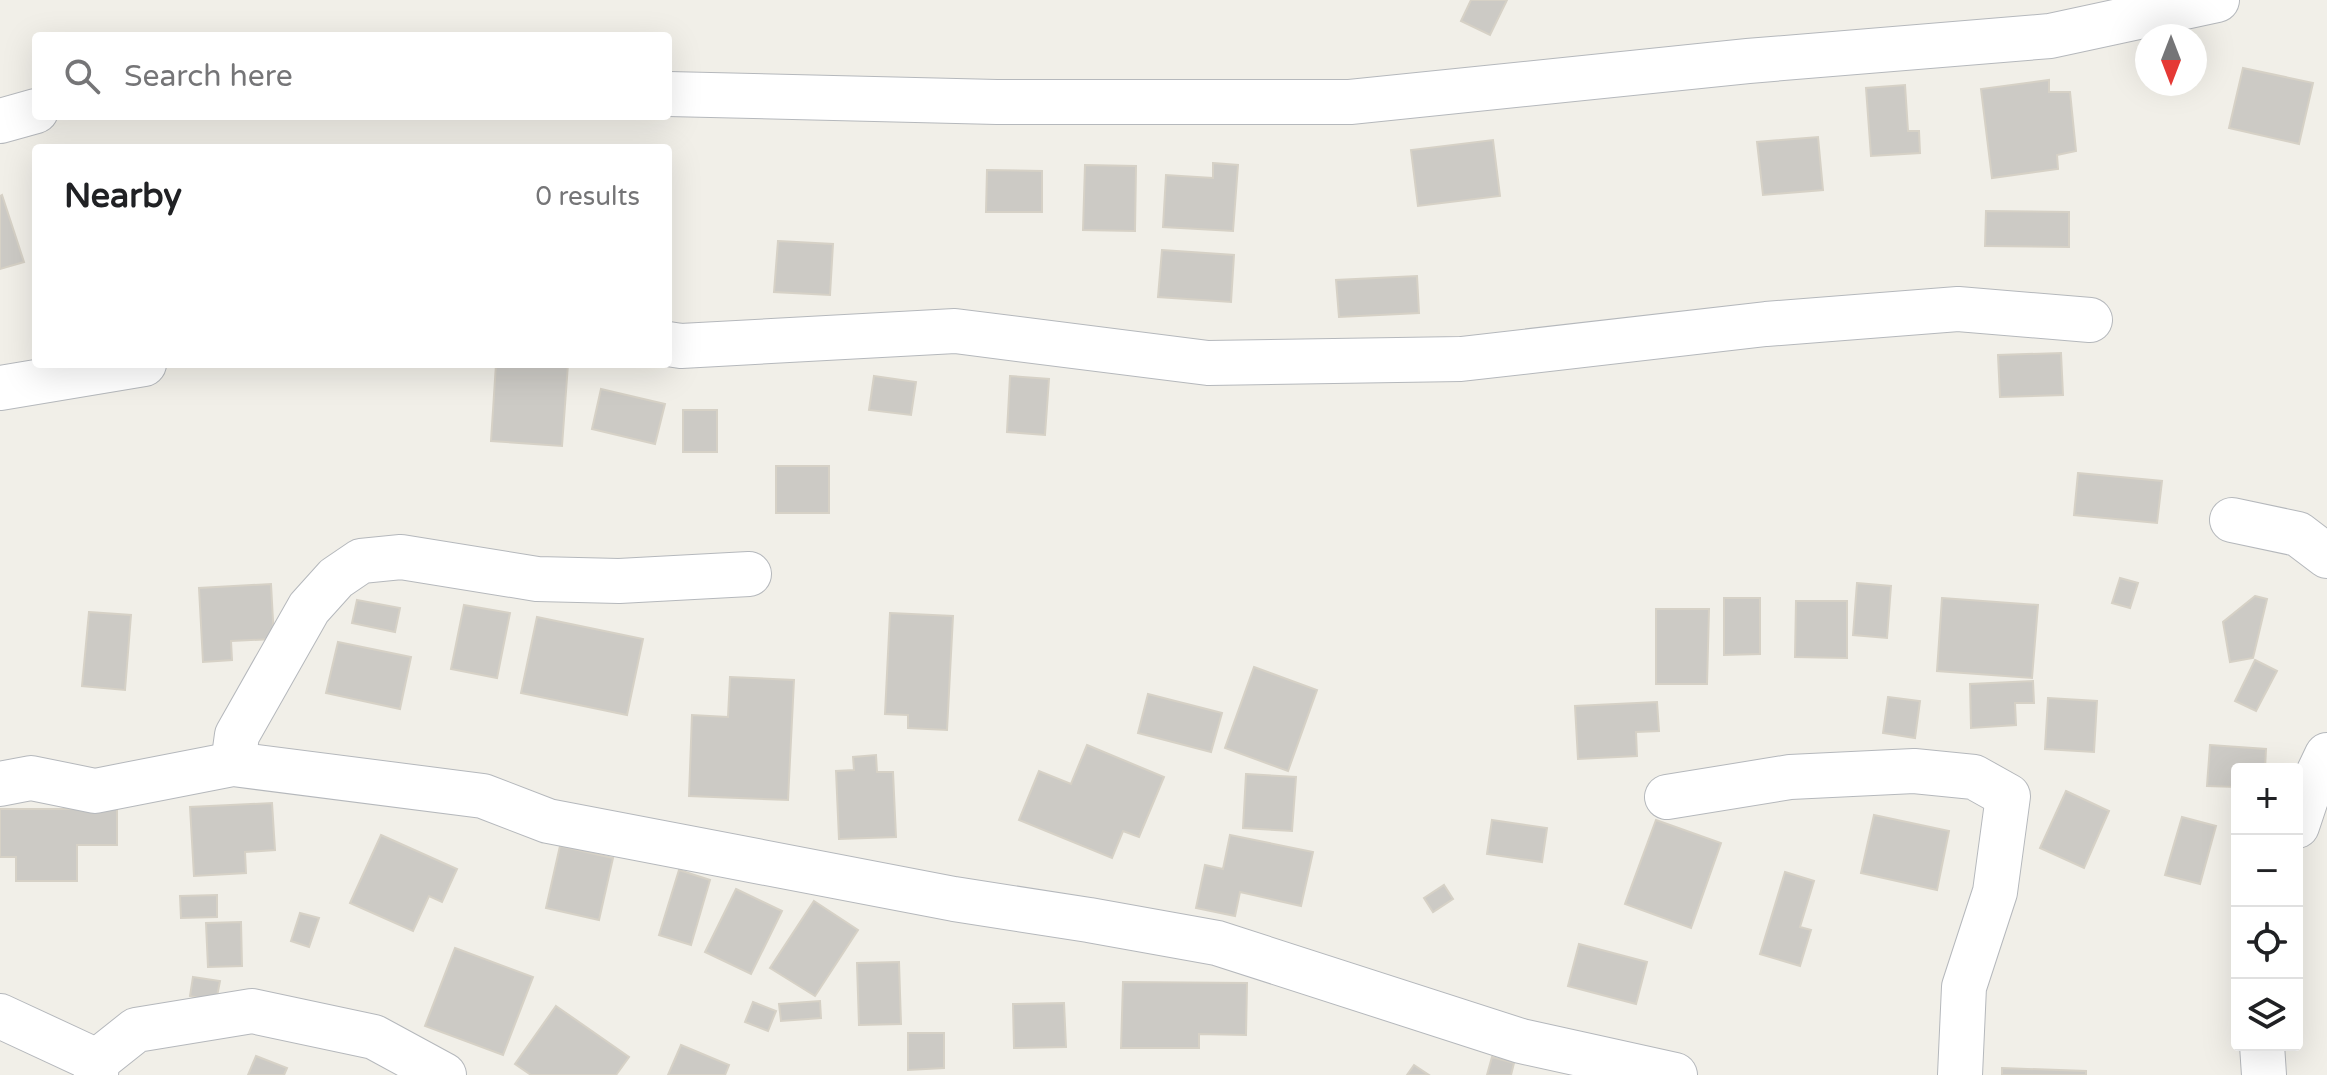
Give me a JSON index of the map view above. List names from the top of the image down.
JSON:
{
  "north": "bottom",
  "page": {
    "search": "Search here",
    "heading": ["Nearby", "0 results"],
    "map_buttons": ["+", "−"]
  }
}
